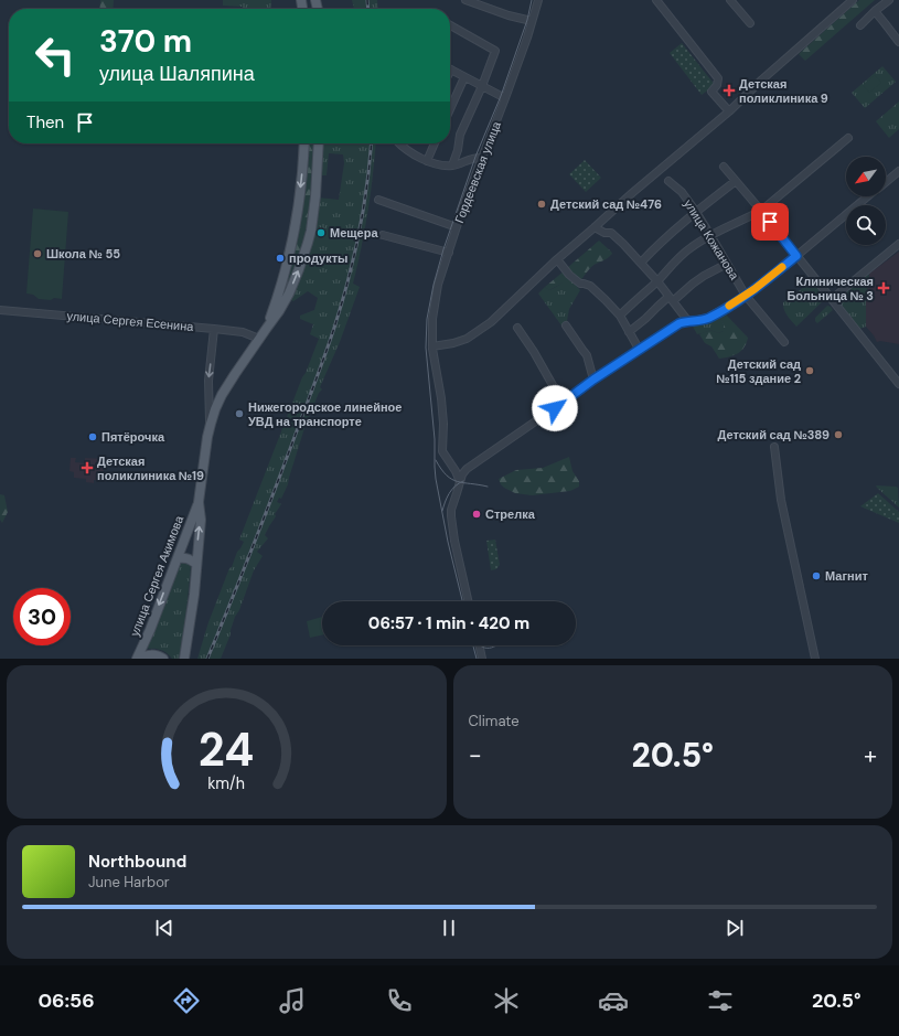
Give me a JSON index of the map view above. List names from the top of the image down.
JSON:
{
  "streets": {
    "main road": ["улица Сергея Акимова"],
    "street": ["Гордеевская улица", "улица Кожанова", "улица Сергея Есенина"]
  },
  "crossings": [
    ["улица Сергея Есенина", "улица Сергея Акимова"]
  ],
  "places": {
    "health": ["Детская поликлиника 9", "Клиническая Больница № 3", "Детская поликлиника №19"],
    "other": [
      "Детский сад №476",
      "Мещера",
      "Школа № 55",
      "продукты",
      "Детский сад №115 здание 2",
      "Нижегородское линейное УВД на транспорте",
      "Детский сад №389",
      "Пятёрочка",
      "Стрелка",
      "Магнит"
    ]
  },
  "north": "bottom left",
  "page": {
    "turn": ["370 m", "улица Шаляпина"],
    "then": "Then",
    "limit": "30",
    "trip": "06:57 · 1 min · 420 m",
    "tile": "Climate",
    "heat": ["−", "20.5°", "+"],
    "song": ["Northbound", "June Harbor"],
    "tabs": ["06:56", "20.5°"],
    "gauge": ["24", "km/h"]
  }
}
